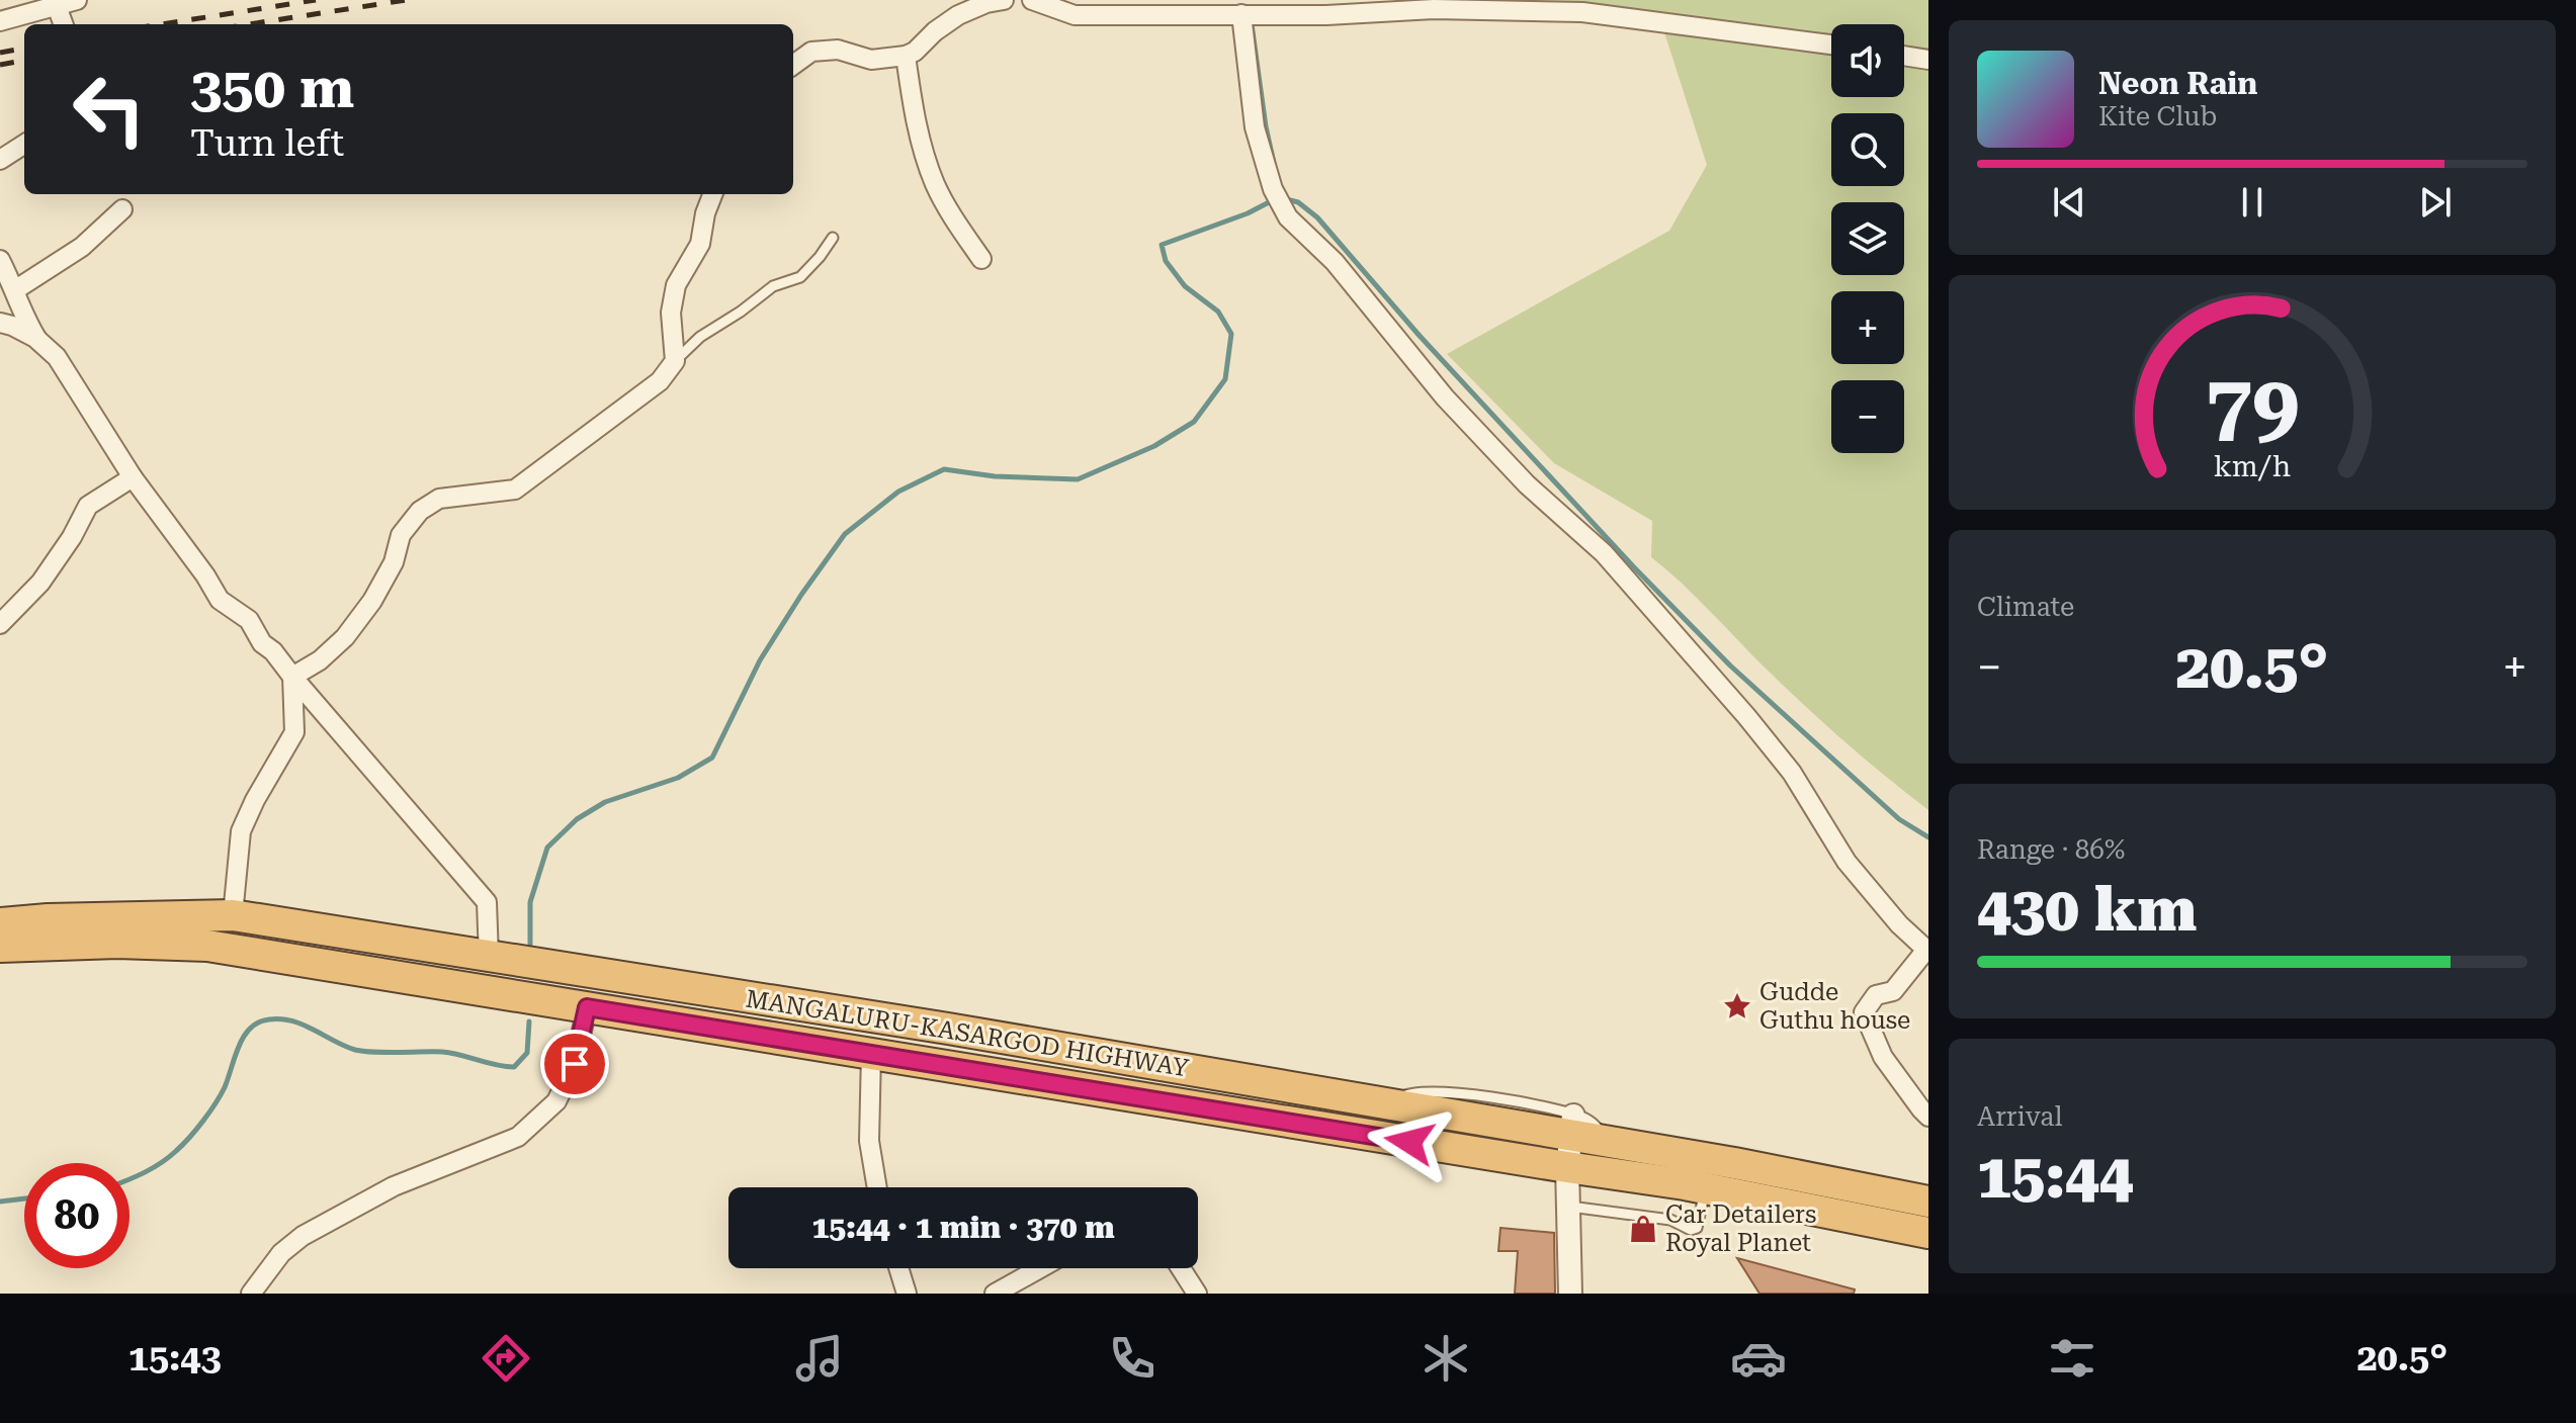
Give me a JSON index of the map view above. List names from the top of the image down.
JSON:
{
  "streets": {
    "highway": ["MANGALURU-KASARGOD HIGHWAY"]
  },
  "places": {
    "place": ["Gudde Guthu house"],
    "shop": ["Car Detailers Royal Planet"]
  },
  "page": {
    "map_buttons": ["+", "−"],
    "turn": ["350 m", "Turn left"],
    "song": ["Neon Rain", "Kite Club"],
    "tile": [
      "Climate",
      ["Range · 86%", "430 km"],
      ["Arrival", "15:44"]
    ],
    "heat": ["−", "20.5°", "+"],
    "limit": "80",
    "trip": "15:44 · 1 min · 370 m",
    "tabs": ["15:43", "20.5°"],
    "gauge": ["79", "km/h"]
  }
}
